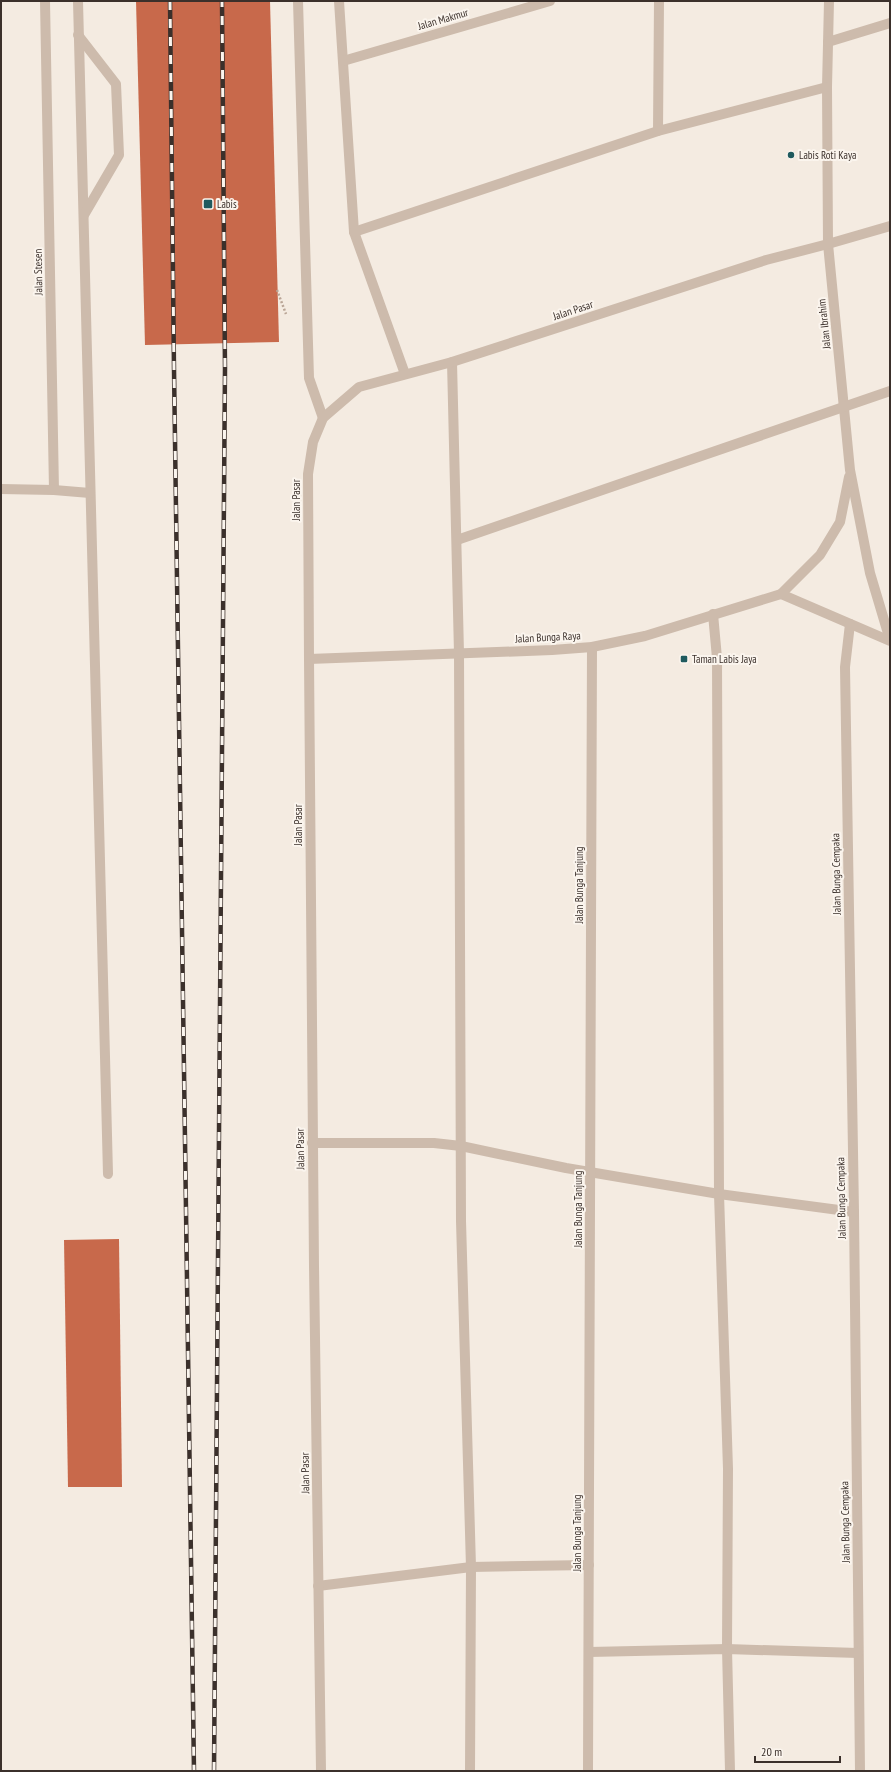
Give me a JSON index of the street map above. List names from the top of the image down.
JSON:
{
  "streets": {
    "street": [
      "Jalan Makmur",
      "Jalan Stesen",
      "Jalan Pasar",
      "Jalan Ibrahim",
      "Jalan Bunga Raya",
      "Jalan Bunga Cempaka",
      "Jalan Bunga Tanjung"
    ]
  },
  "crossings": [
    ["Jalan Pasar", "Jalan Ibrahim"],
    ["Jalan Pasar", "Jalan Bunga Raya"],
    ["Jalan Bunga Raya", "Jalan Bunga Tanjung"]
  ],
  "places": {
    "other": ["Labis Roti Kaya"],
    "transit": ["Labis", "Taman Labis Jaya"]
  },
  "scale_bar": "20 m"
}
